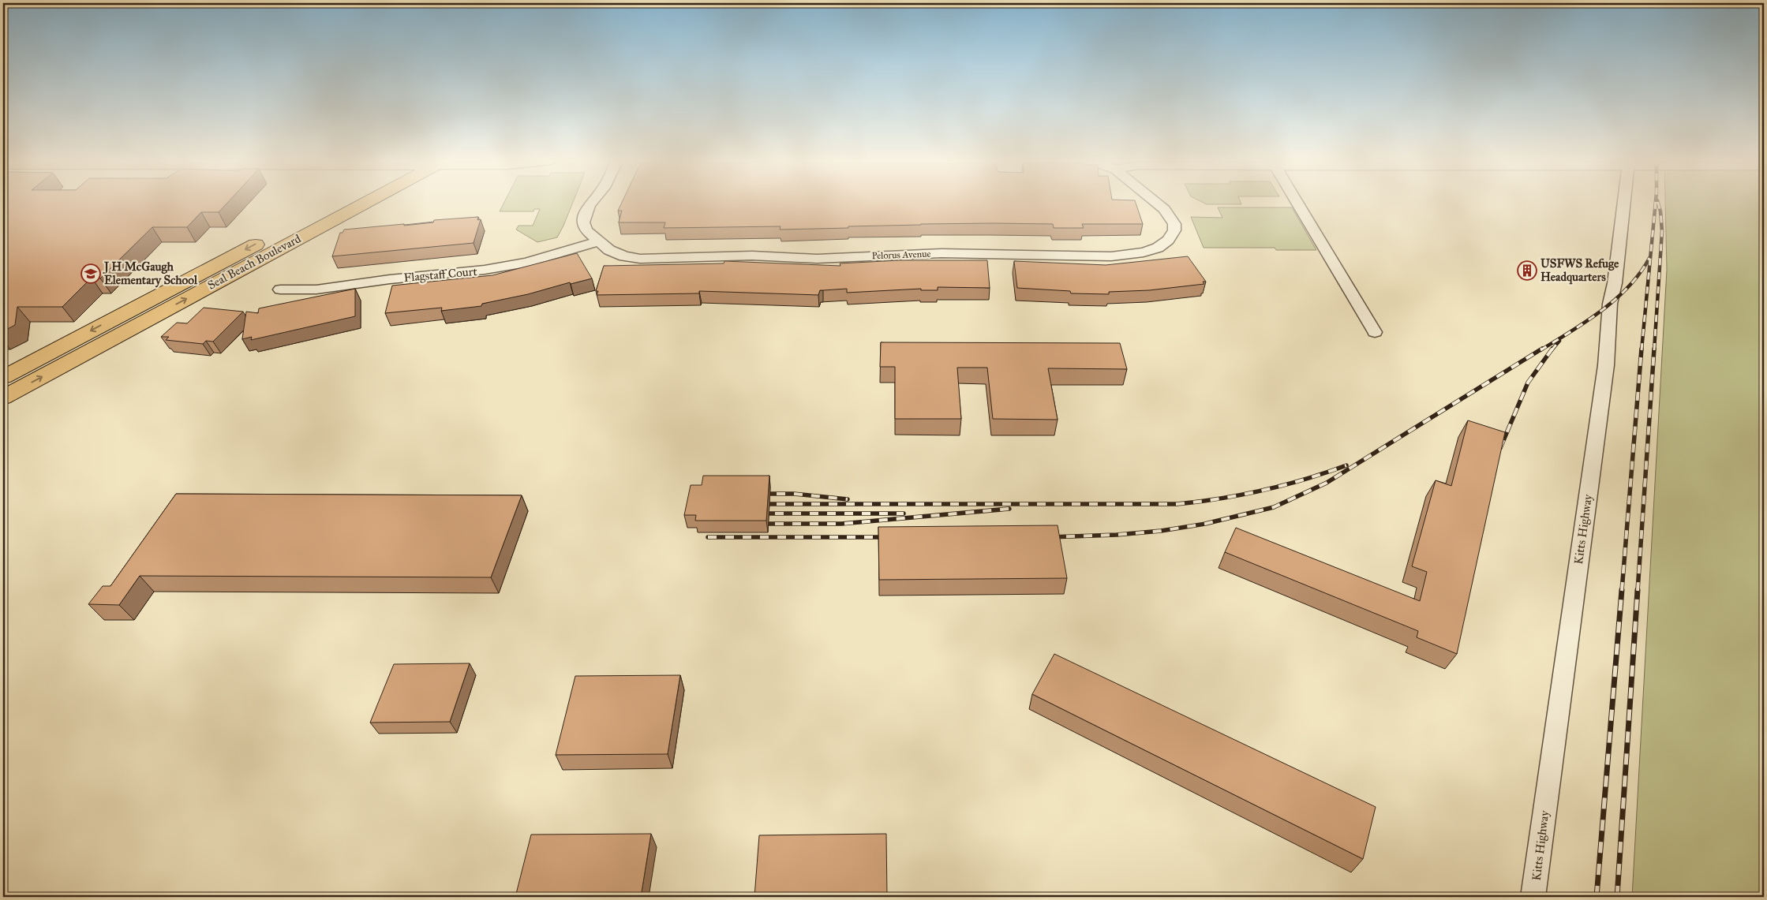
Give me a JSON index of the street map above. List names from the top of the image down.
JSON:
{
  "streets": {
    "main road": ["Seal Beach Boulevard"],
    "street": ["Pelorus Avenue", "Flagstaff Court", "Kitts Highway"]
  },
  "crossings": [
    ["Pelorus Avenue", "Flagstaff Court"]
  ],
  "places": {
    "building": ["USFWS Refuge Headquarters"],
    "school or university": ["J H McGaugh Elementary School"]
  }
}
